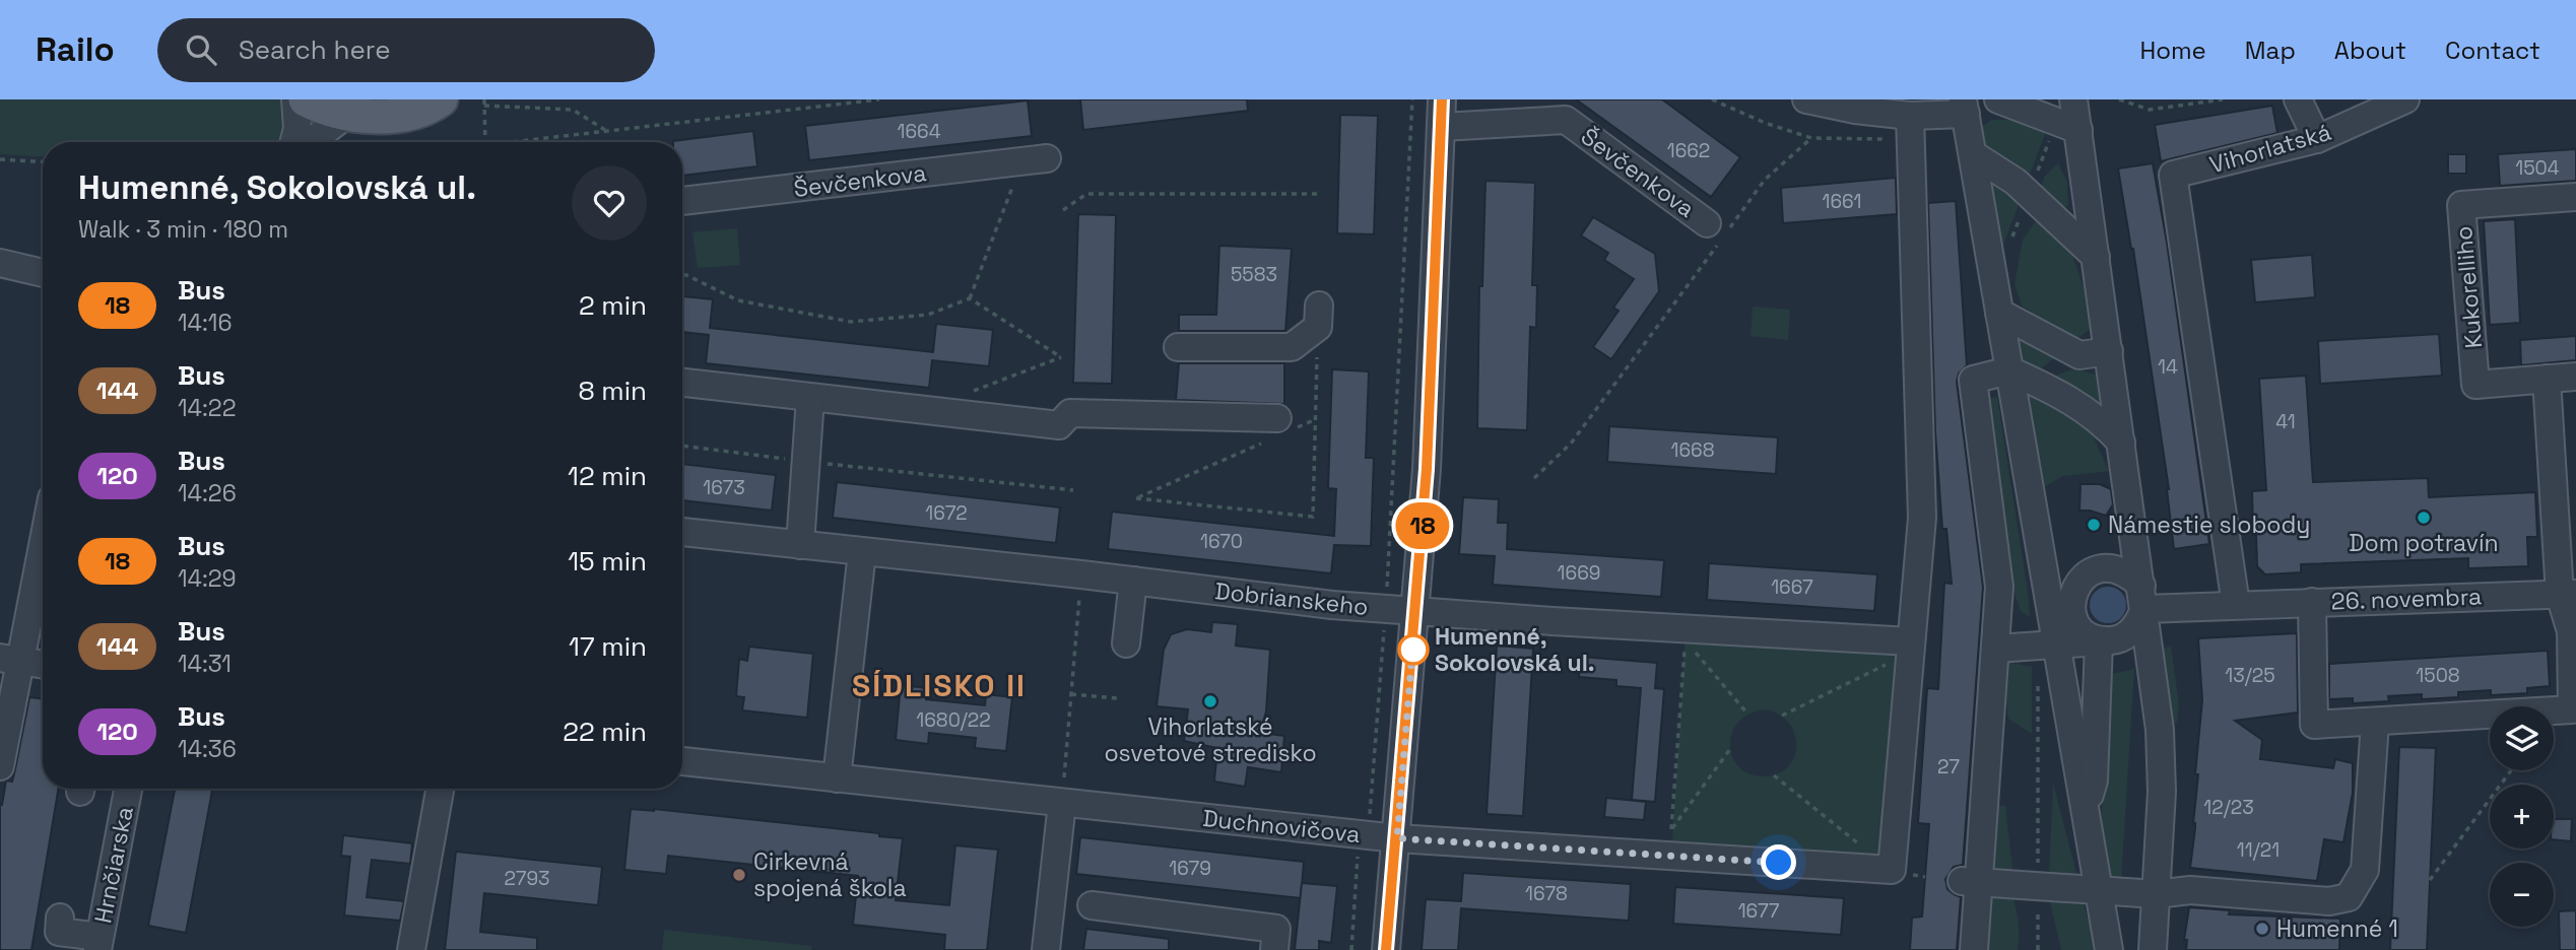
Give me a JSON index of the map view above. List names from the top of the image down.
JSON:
{
  "streets": {
    "street": [
      "Vihorlatská",
      "Ševčenkova",
      "Kukorelliho",
      "Dobrianskeho",
      "26. novembra",
      "Duchnovičova",
      "Hrnčiarska"
    ]
  },
  "crossings": [
    ["Vihorlatská", "26. novembra"],
    ["Dobrianskeho", "Duchnovičova"]
  ],
  "districts": ["SÍDLISKO II"],
  "places": [
    "Dom potravín",
    "Námestie slobody",
    "Humenné, Sokolovská ul.",
    "Vihorlatské osvetové stredisko",
    "Cirkevná spojená škola",
    "Humenné 1"
  ],
  "lines": ["bus line 18"],
  "house_numbers": [
    "1664",
    "1662",
    "1504",
    "1661",
    "5583",
    "14",
    "41",
    "1668",
    "1673",
    "1672",
    "1670",
    "1669",
    "1667",
    "13/25",
    "1508",
    "1680/22",
    "27",
    "12/23",
    "11/21",
    "1679",
    "2793",
    "1678",
    "1677"
  ],
  "page": {
    "header": "Railo",
    "search": "Search here",
    "nav": [
      "Home",
      "Map",
      "About",
      "Contact"
    ],
    "on_map": "18",
    "heading": ["Humenné, Sokolovská ul.", "Walk · 3 min · 180 m"],
    "list": [
      {
        "mark": "18",
        "name": "Bus",
        "note": "14:16",
        "value": "2 min"
      },
      {
        "mark": "144",
        "name": "Bus",
        "note": "14:22",
        "value": "8 min"
      },
      {
        "mark": "120",
        "name": "Bus",
        "note": "14:26",
        "value": "12 min"
      },
      {
        "mark": "18",
        "name": "Bus",
        "note": "14:29",
        "value": "15 min"
      },
      {
        "mark": "144",
        "name": "Bus",
        "note": "14:31",
        "value": "17 min"
      },
      {
        "mark": "120",
        "name": "Bus",
        "note": "14:36",
        "value": "22 min"
      }
    ],
    "map_buttons": ["+", "−"]
  }
}
